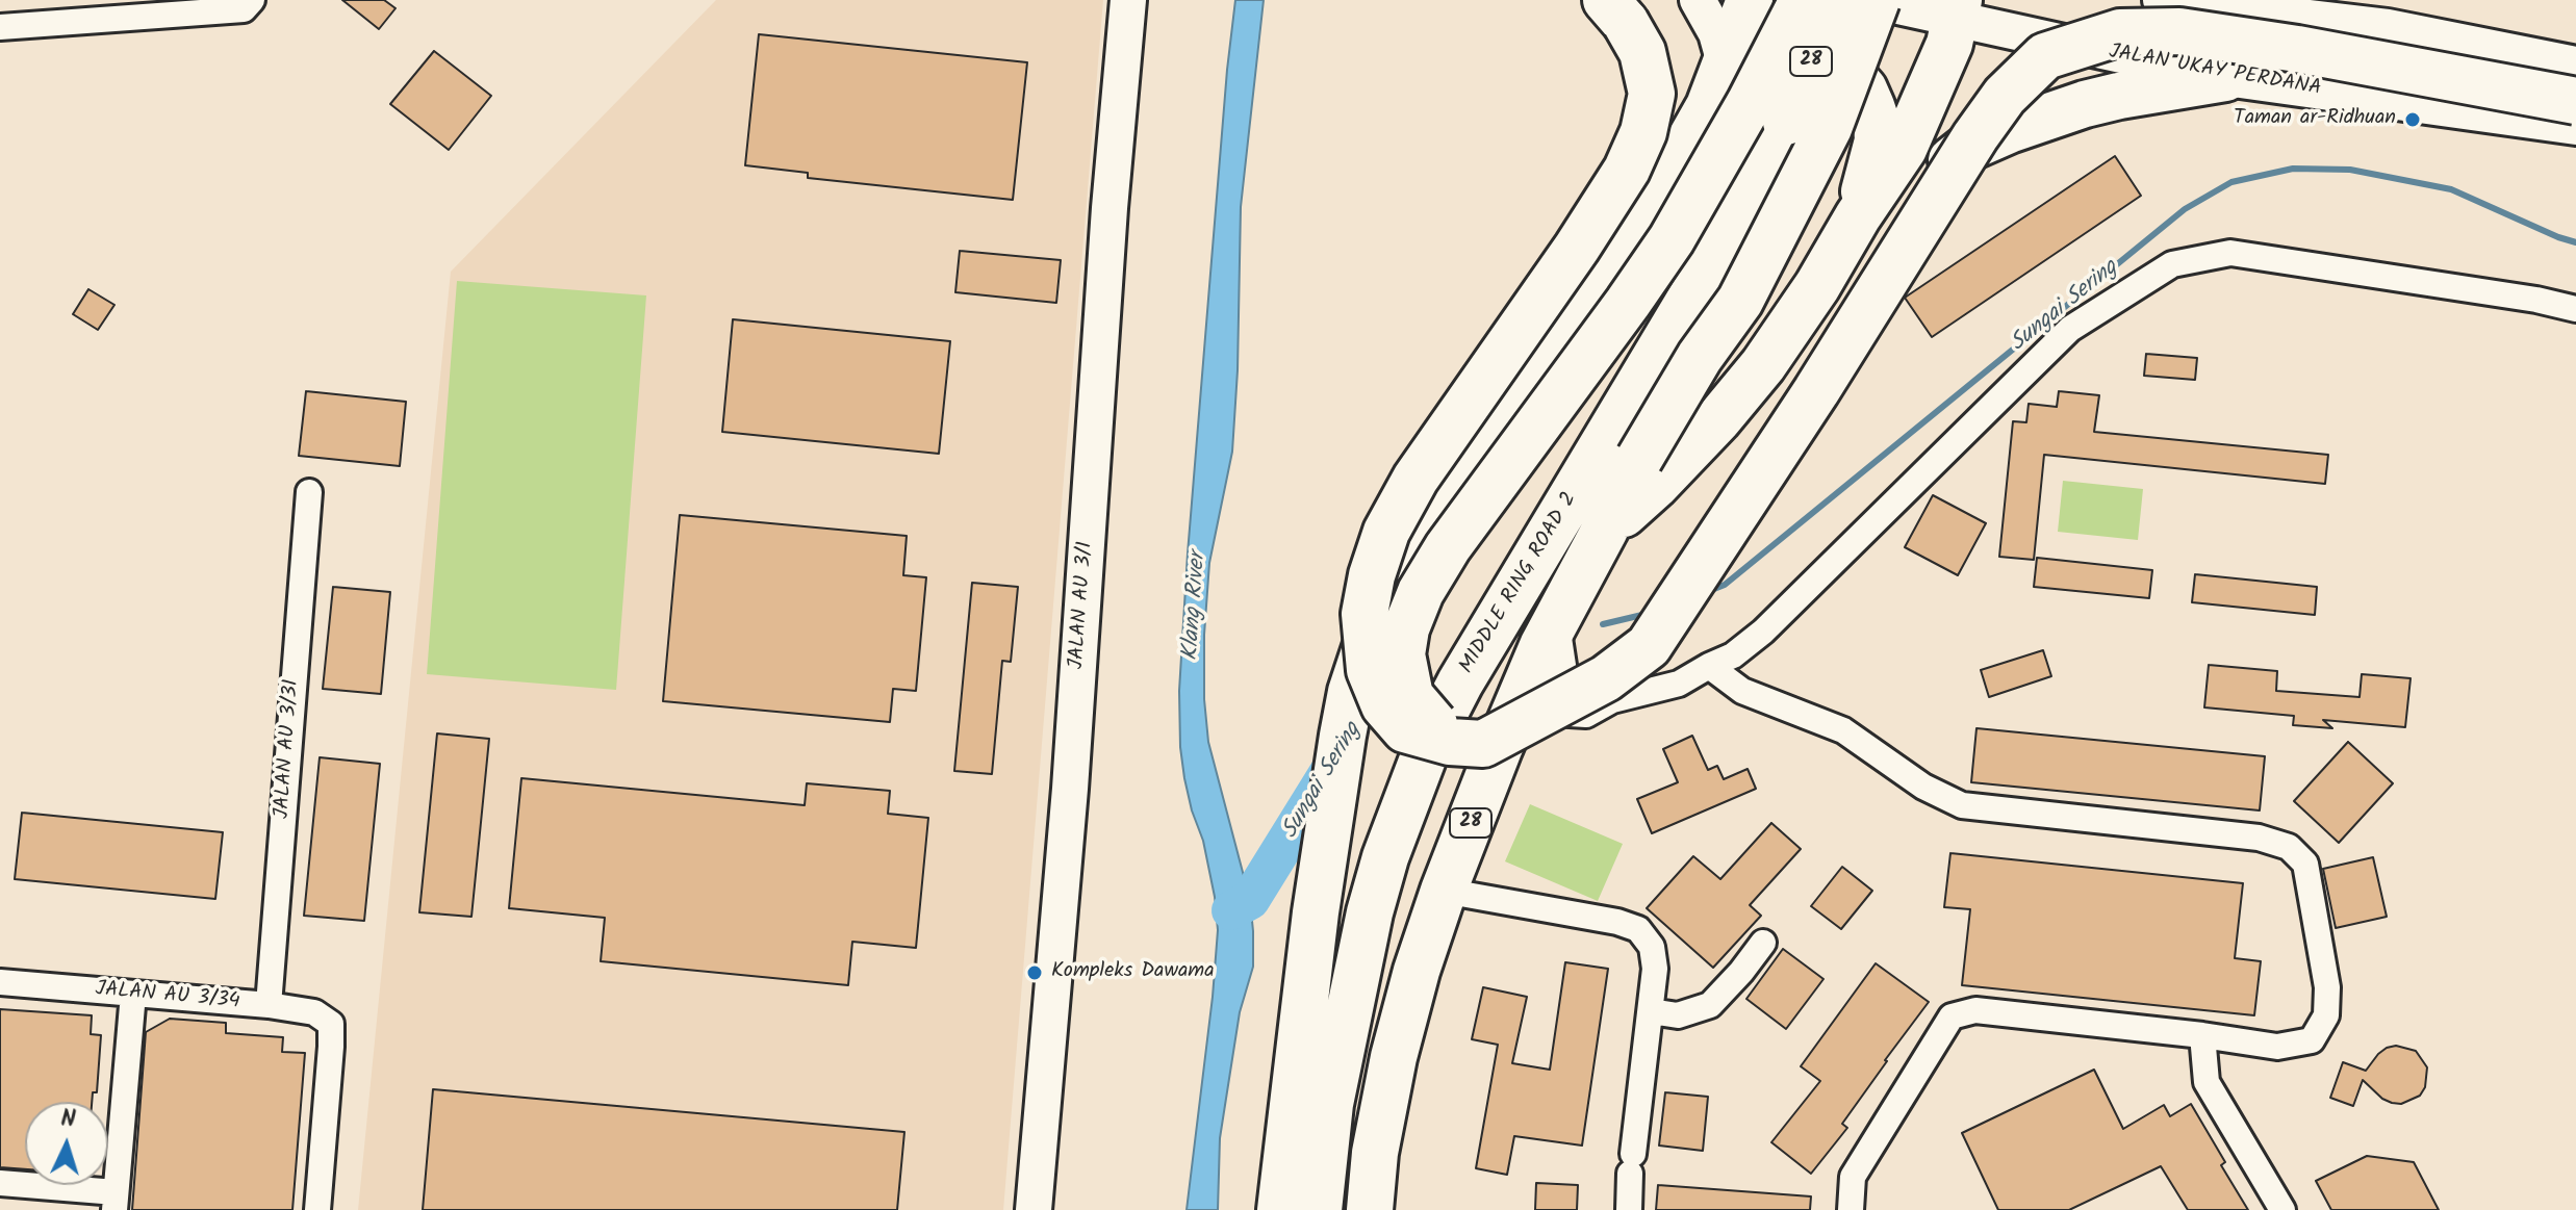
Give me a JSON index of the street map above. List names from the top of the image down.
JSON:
{
  "streets": {
    "highway": ["28", "MIDDLE RING ROAD 2"],
    "street": [
      "JALAN UKAY PERDANA",
      "JALAN AU 3/1",
      "JALAN AU 3/31",
      "JALAN AU 3/34"
    ]
  },
  "crossings": [
    ["JALAN AU 3/31", "JALAN AU 3/34"]
  ],
  "water": ["Sungai Sering", "Klang River"],
  "places": ["Taman ar-Ridhuan", "Kompleks Dawama"],
  "north": "top"
}
